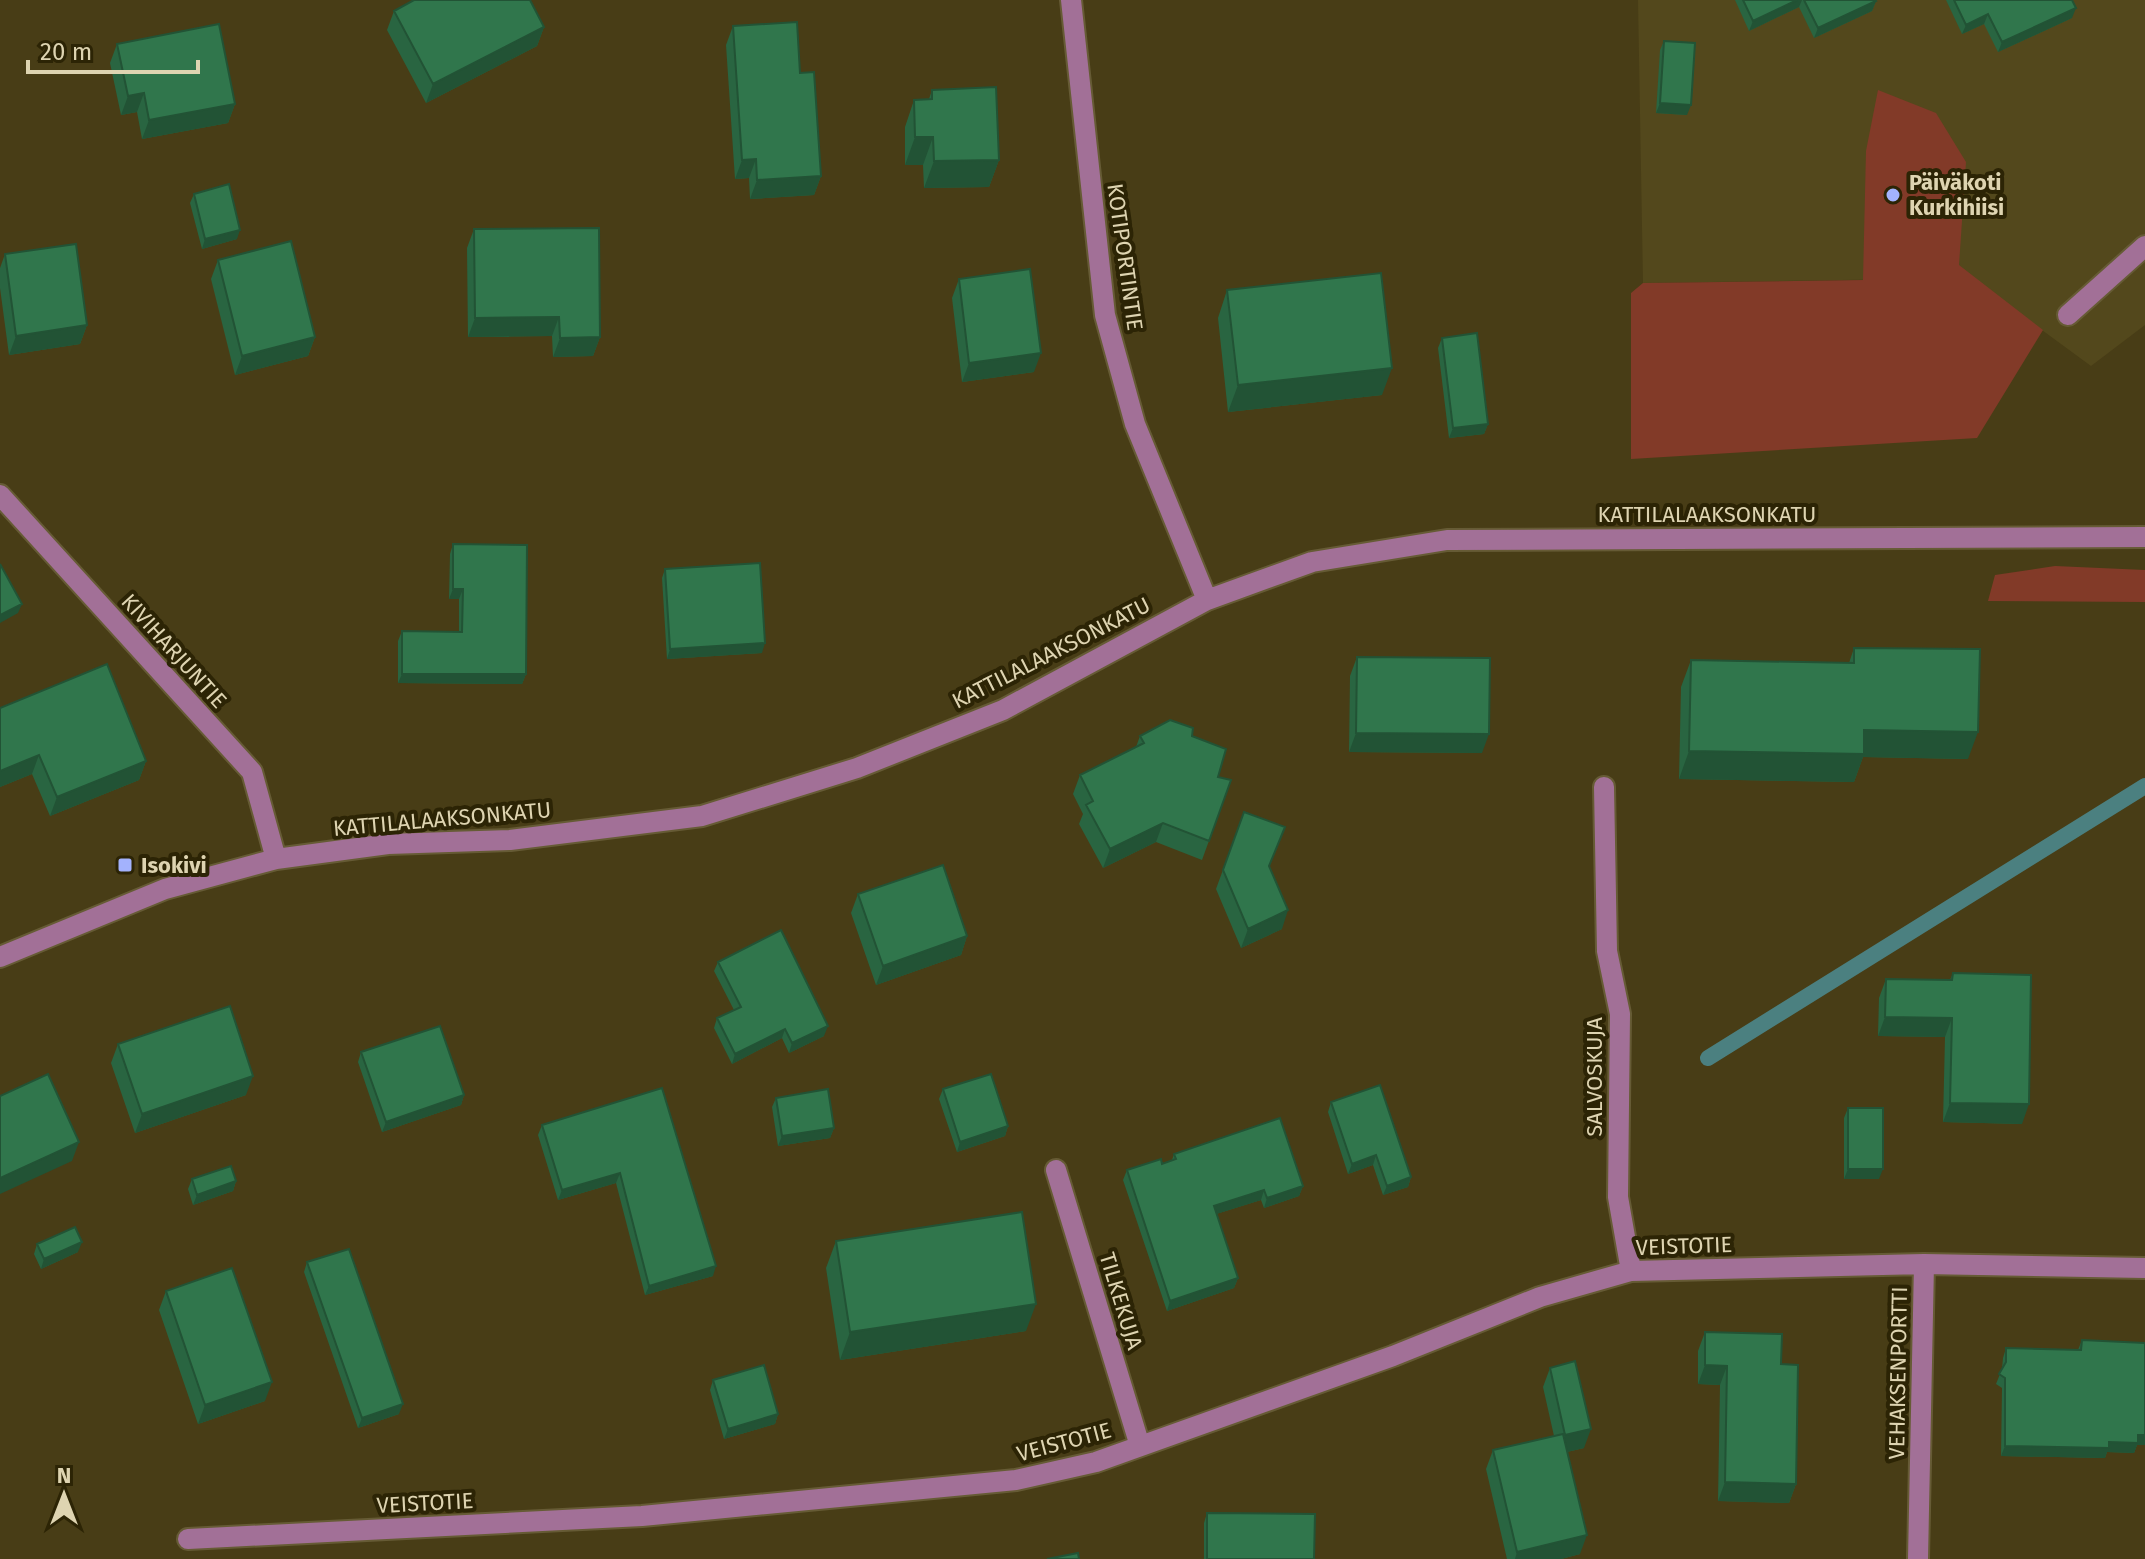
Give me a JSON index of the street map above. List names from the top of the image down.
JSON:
{
  "streets": {
    "street": [
      "KOTIPORTINTIE",
      "KATTILALAAKSONKATU",
      "KIVIHARJUNTIE",
      "SALVOSKUJA",
      "VEISTOTIE",
      "TILKEKUJA",
      "VEHAKSENPORTTI"
    ]
  },
  "crossings": [
    ["KOTIPORTINTIE", "KATTILALAAKSONKATU"],
    ["KATTILALAAKSONKATU", "KIVIHARJUNTIE"],
    ["SALVOSKUJA", "VEISTOTIE"],
    ["VEISTOTIE", "TILKEKUJA"],
    ["VEISTOTIE", "VEHAKSENPORTTI"]
  ],
  "places": {
    "other": ["Päiväkoti Kurkihiisi"],
    "transit": ["Isokivi"]
  },
  "scale_bar": "20 m",
  "north": "top"
}
